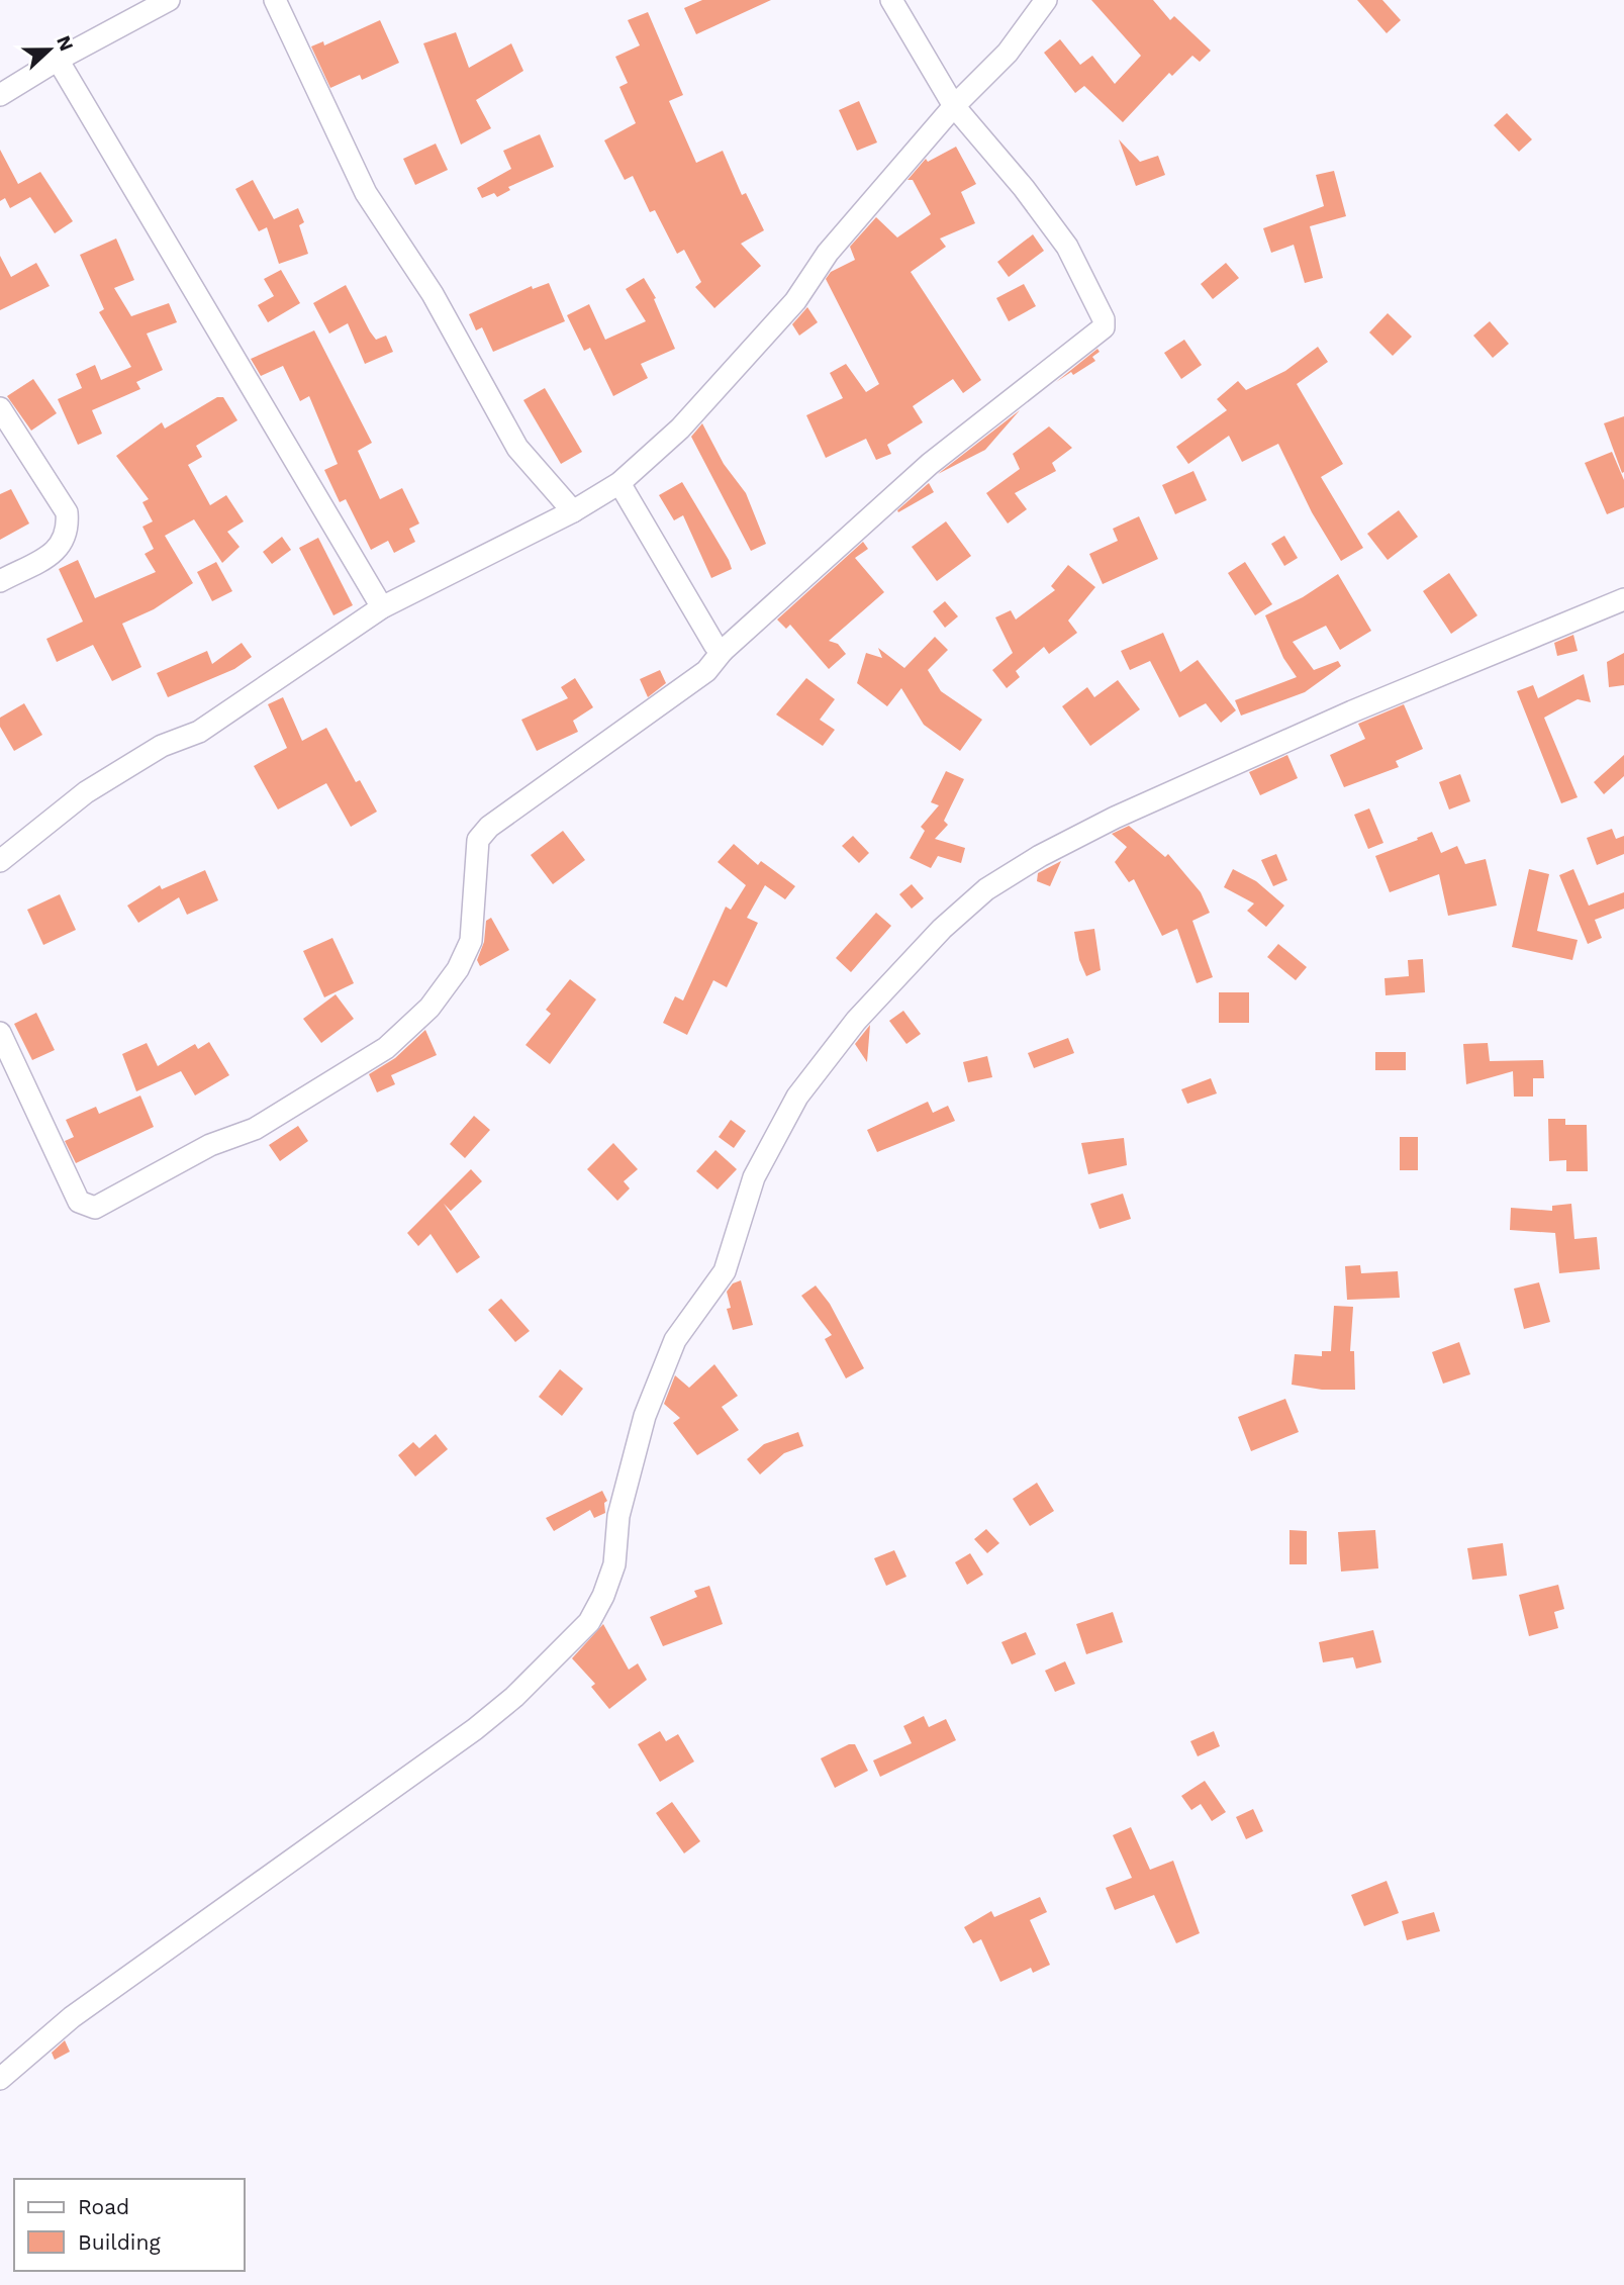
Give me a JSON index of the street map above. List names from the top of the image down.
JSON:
{
  "legend": ["Road", "Building"],
  "north": "right"
}
